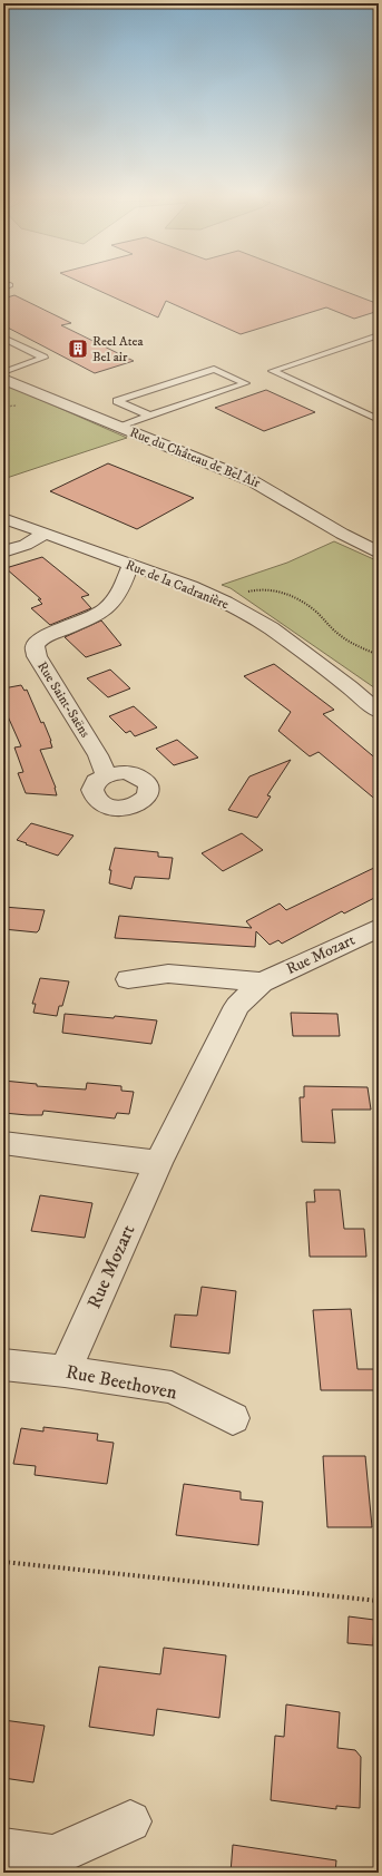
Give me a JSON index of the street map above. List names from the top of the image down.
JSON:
{
  "streets": {
    "street": [
      "Rue du Château de Bel Air",
      "Rue de la Cadranière",
      "Rue Saint-Saëns",
      "Rue Mozart",
      "Rue Beethoven"
    ]
  },
  "crossings": [
    ["Rue de la Cadranière", "Rue Saint-Saëns"],
    ["Rue Mozart", "Rue Beethoven"]
  ],
  "places": {
    "building": ["Reel Atea Bel air"]
  }
}
